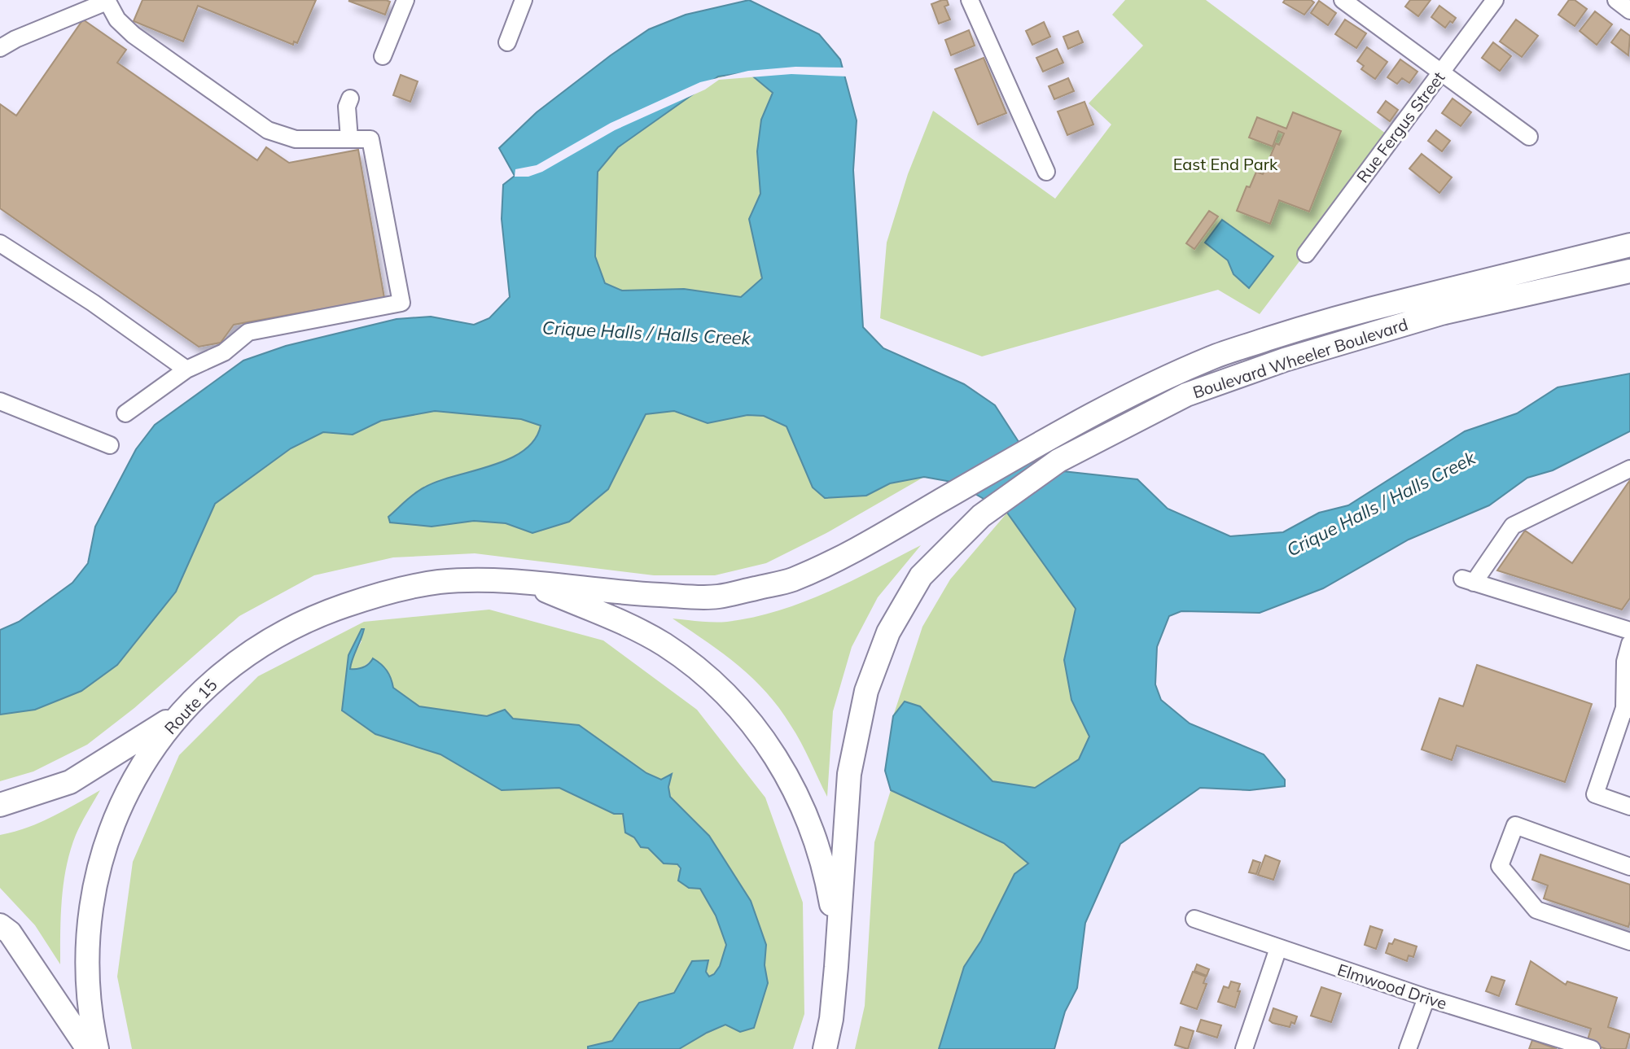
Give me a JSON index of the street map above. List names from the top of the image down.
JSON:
{
  "streets": {
    "highway": ["Boulevard Wheeler Boulevard", "Route 15"],
    "street": ["Rue Fergus Street", "Elmwood Drive"]
  },
  "crossings": [
    ["Boulevard Wheeler Boulevard", "Route 15"]
  ],
  "water": ["Crique Halls / Halls Creek"],
  "parks": ["East End Park"]
}
